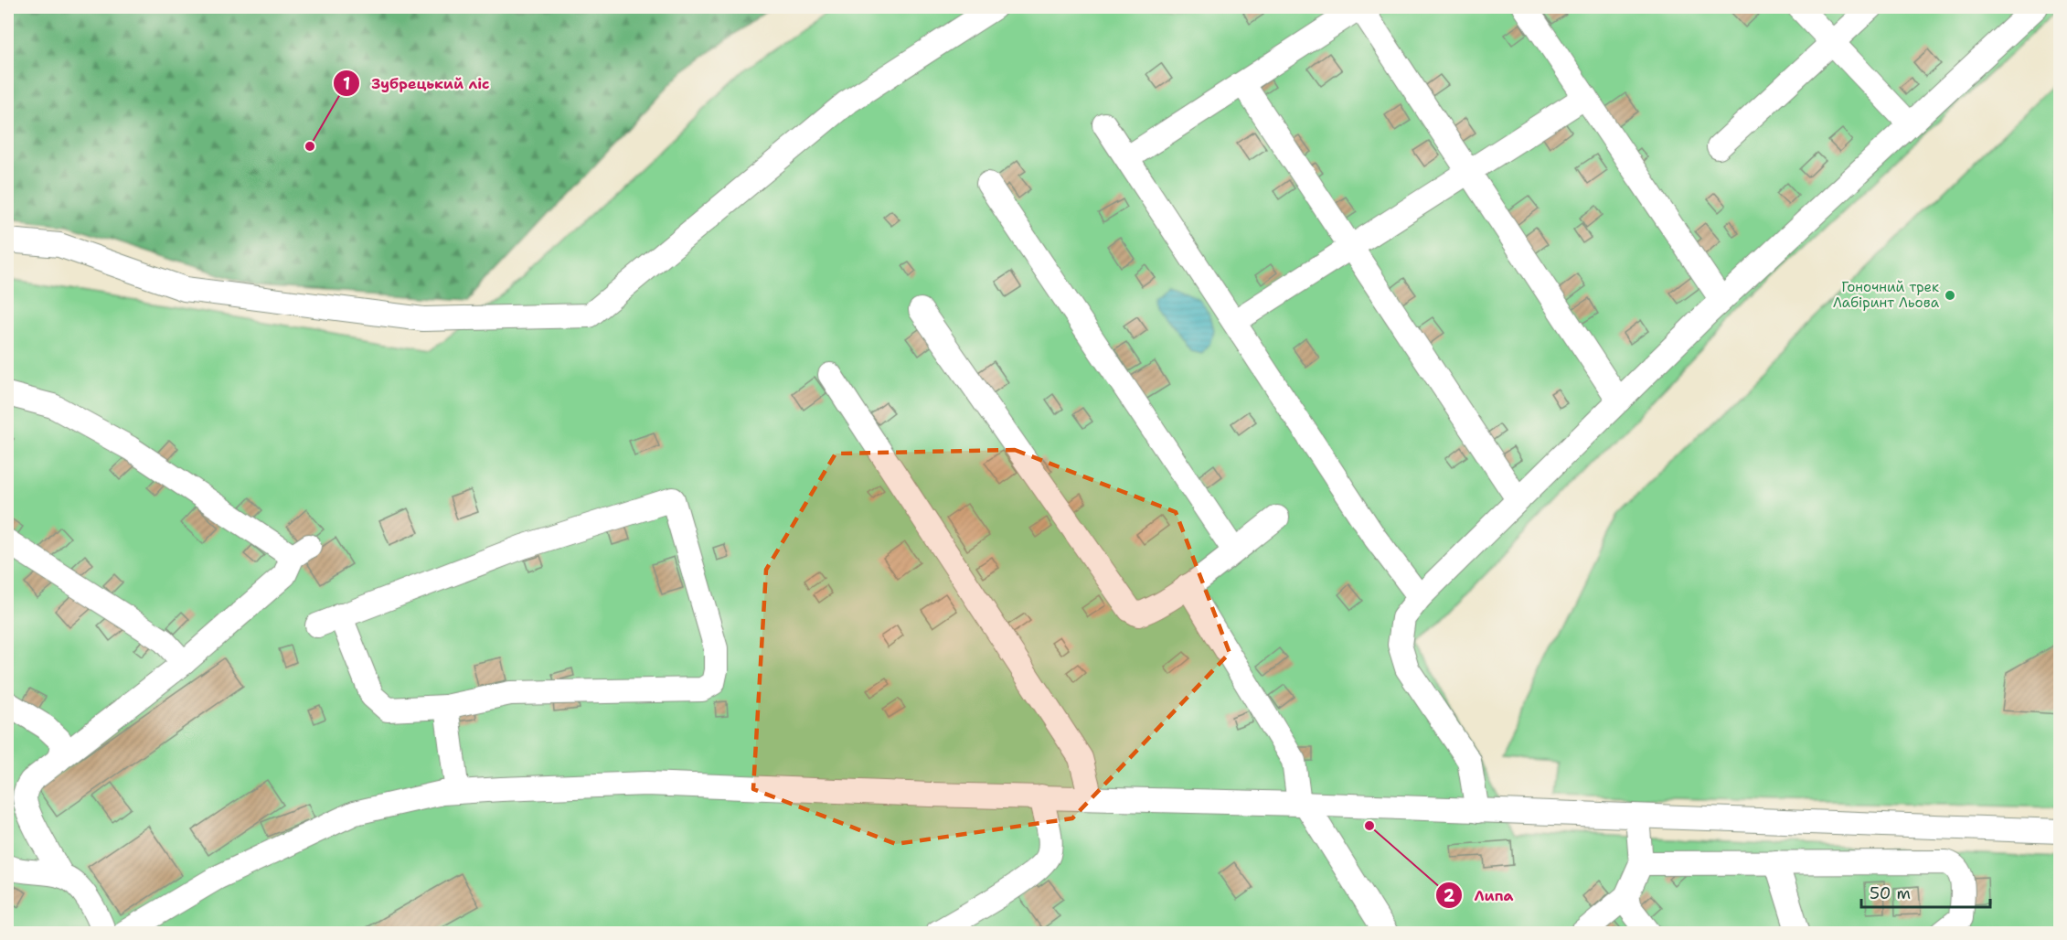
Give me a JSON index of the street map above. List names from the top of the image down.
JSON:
{
  "places": ["Зубрецький ліс", "Гоночний трек Лабіринт Льова", "Липа"],
  "scale_bar": "50 m"
}
